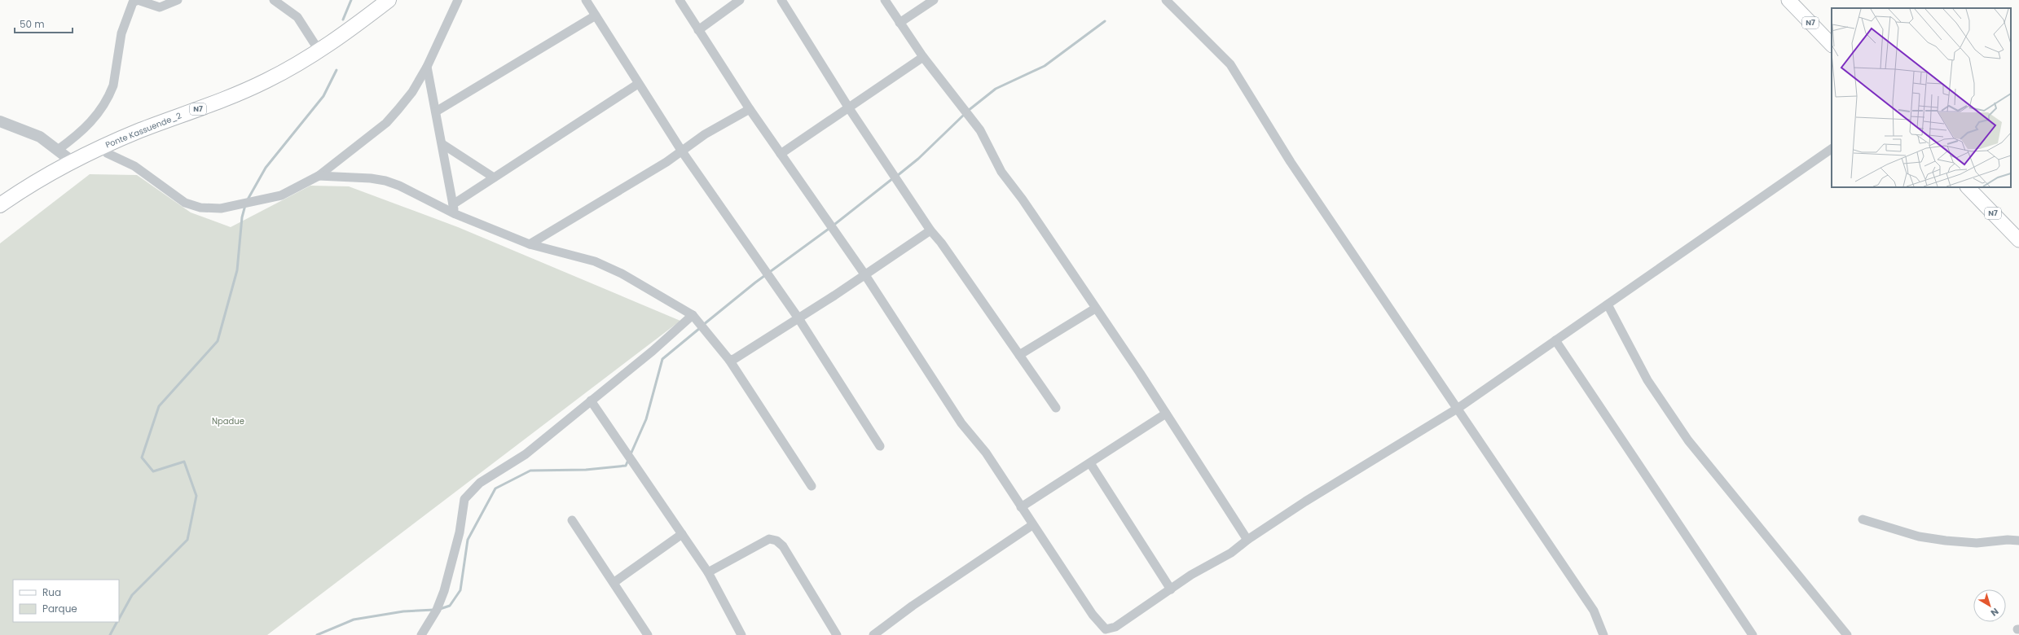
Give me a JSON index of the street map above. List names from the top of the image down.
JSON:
{
  "streets": {
    "highway": ["N7", "Ponte Kassuende_2"]
  },
  "parks": ["Npadue"],
  "legend": ["Rua", "Parque"],
  "scale_bar": "50 m",
  "north": "bottom right"
}
